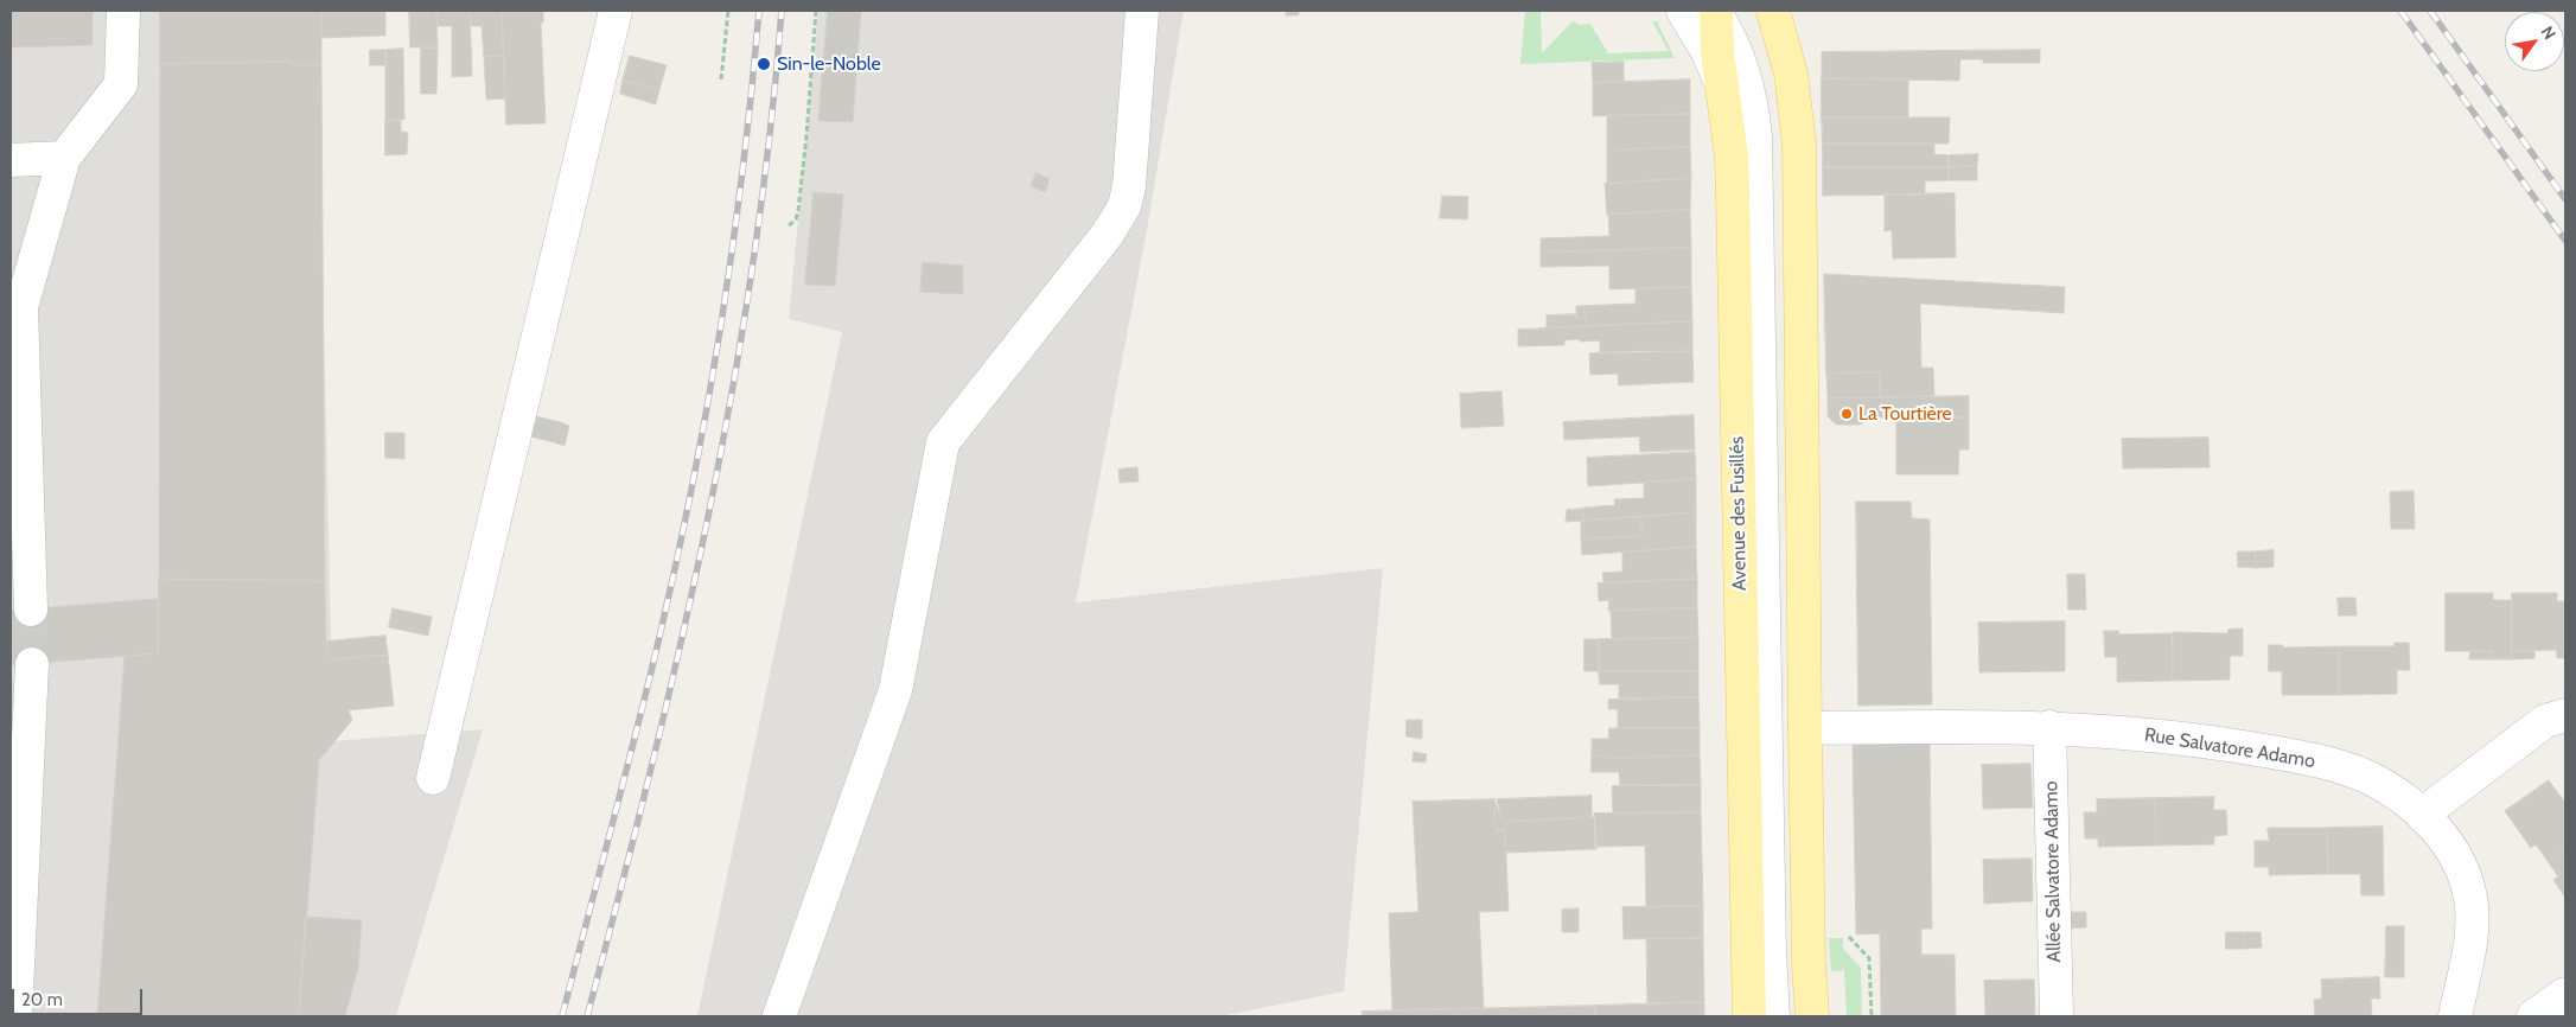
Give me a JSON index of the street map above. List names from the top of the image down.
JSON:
{
  "streets": {
    "main road": ["Avenue des Fusillés"],
    "street": ["Rue Salvatore Adamo", "Allée Salvatore Adamo"]
  },
  "crossings": [
    ["Rue Salvatore Adamo", "Allée Salvatore Adamo"]
  ],
  "places": ["Sin-le-Noble", "La Tourtière"],
  "scale_bar": "20 m",
  "north": "top right"
}
